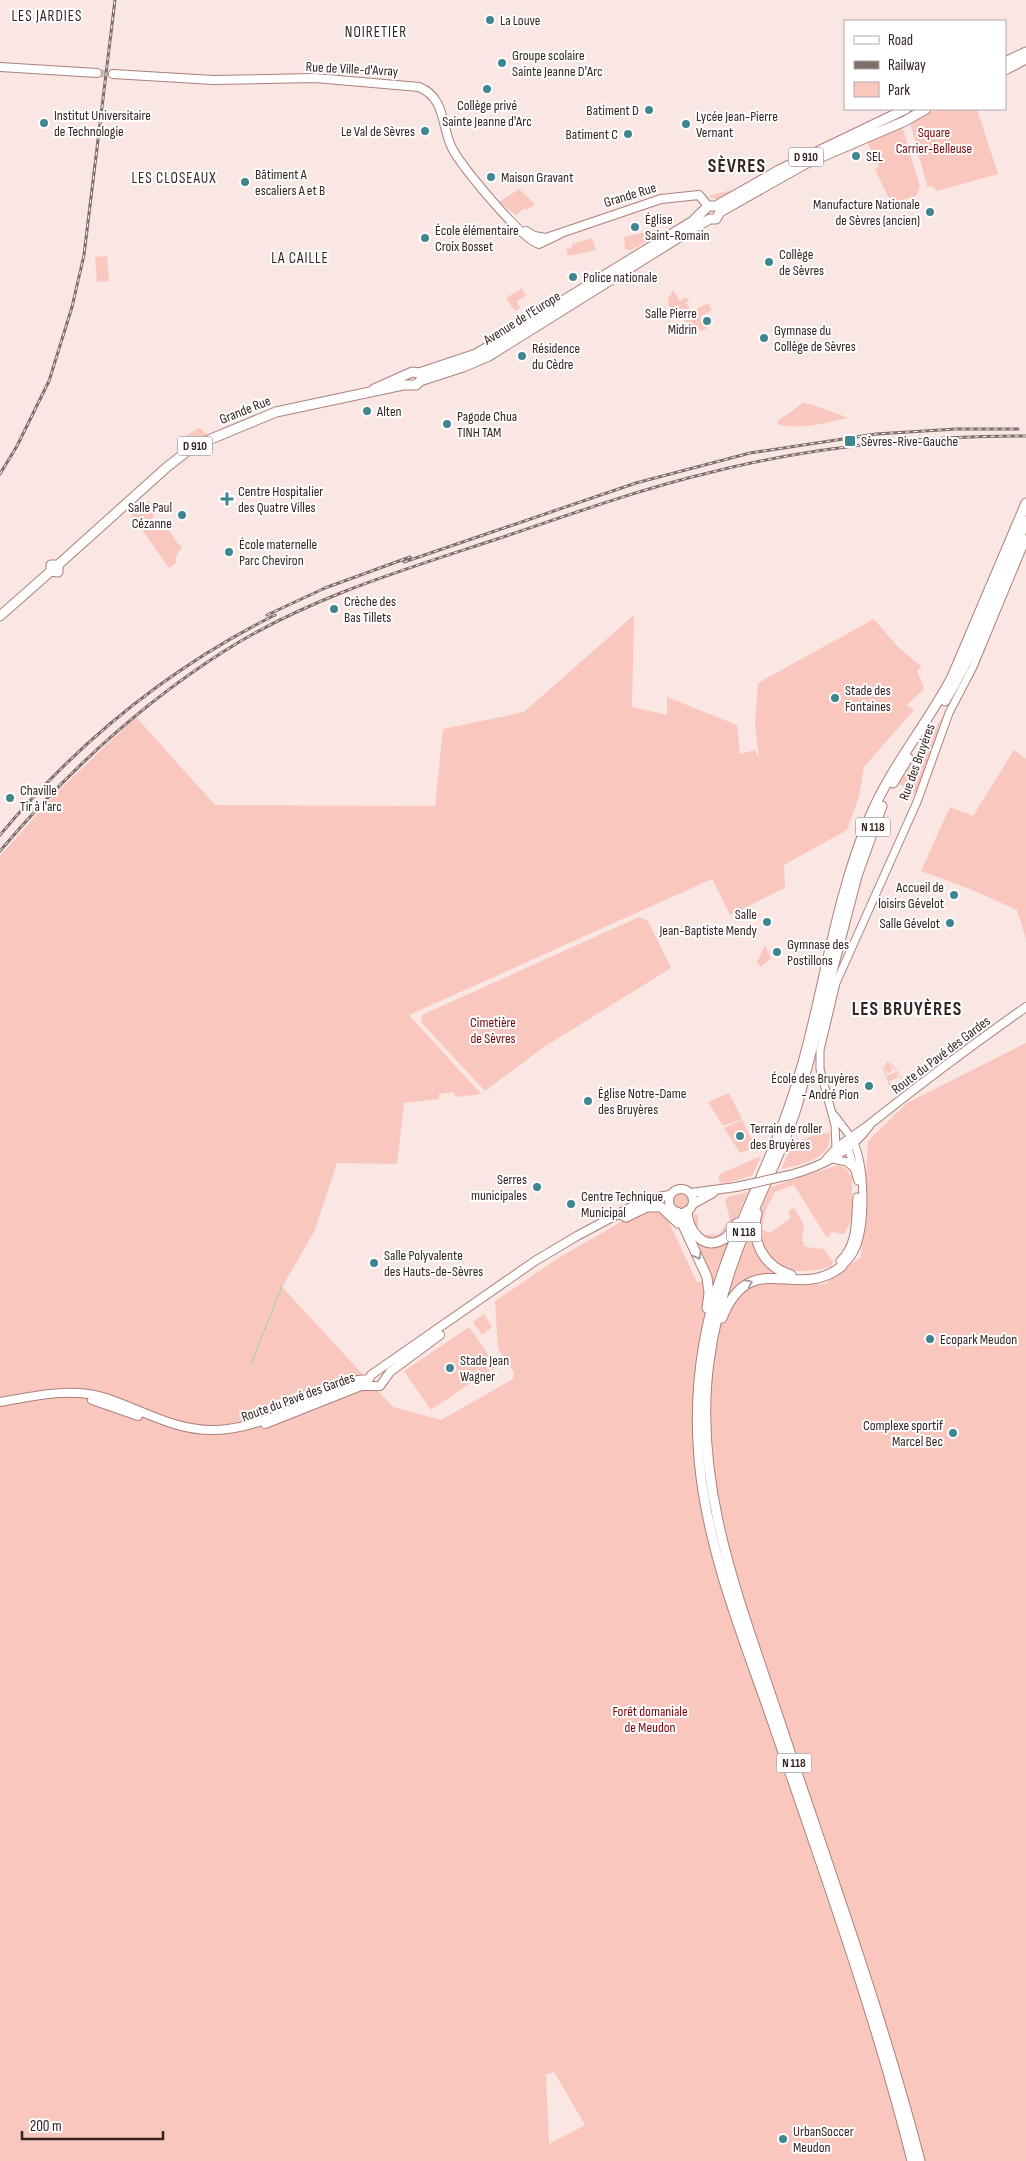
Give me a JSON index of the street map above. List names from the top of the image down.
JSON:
{
  "streets": {
    "main road": [
      "Rue de Ville-d'Avray",
      "D 910",
      "Grande Rue",
      "Avenue de l'Europe",
      "N 118",
      "Route du Pavé des Gardes"
    ],
    "street": ["Rue des Bruyères"]
  },
  "crossings": [
    ["Rue de Ville-d'Avray", "Grande Rue"],
    ["D 910", "Grande Rue"],
    ["D 910", "Avenue de l'Europe"],
    ["Grande Rue", "Avenue de l'Europe"],
    ["Rue des Bruyères", "Route du Pavé des Gardes"]
  ],
  "districts": [
    "LES JARDIES",
    "NOIRETIER",
    "SÈVRES",
    "LES CLOSEAUX",
    "LA CAILLE",
    "LES BRUYÈRES"
  ],
  "parks": ["Square Carrier-Belleuse", "Cimetière de Sèvres", "Forêt domaniale de Meudon"],
  "places": {
    "other": [
      "La Louve",
      "Groupe scolaire Sainte Jeanne D'Arc",
      "Collège privé Sainte Jeanne d'Arc",
      "Batiment D",
      "Institut Universitaire de Technologie",
      "Lycée Jean-Pierre Vernant",
      "Le Val de Sèvres",
      "Batiment C",
      "SEL",
      "Maison Gravant",
      "Bâtiment A escaliers A et B",
      "Manufacture Nationale de Sèvres (ancien)",
      "Église Saint-Romain",
      "École élémentaire Croix Bosset",
      "Collège de Sèvres",
      "Police nationale",
      "Salle Pierre Midrin",
      "Gymnase du Collège de Sèvres",
      "Résidence du Cèdre",
      "Alten",
      "Pagode Chua TINH TAM",
      "Salle Paul Cézanne",
      "École maternelle Parc Cheviron",
      "Crèche des Bas Tillets",
      "Stade des Fontaines",
      "Chaville Tir à l'arc",
      "Accueil de loisirs Gévelot",
      "Salle Jean-Baptiste Mendy",
      "Salle Gévelot",
      "Gymnase des Postillons",
      "École des Bruyères - André Pion",
      "Église Notre-Dame des Bruyères",
      "Terrain de roller des Bruyères",
      "Serres municipales",
      "Centre Technique Municipal",
      "Salle Polyvalente des Hauts-de-Sèvres",
      "Ecopark Meudon",
      "Stade Jean Wagner",
      "Complexe sportif Marcel Bec",
      "UrbanSoccer Meudon"
    ],
    "transit": ["Sèvres-Rive-Gauche"],
    "health": ["Centre Hospitalier des Quatre Villes"]
  },
  "legend": ["Road", "Railway", "Park"],
  "scale_bar": "200 m"
}
